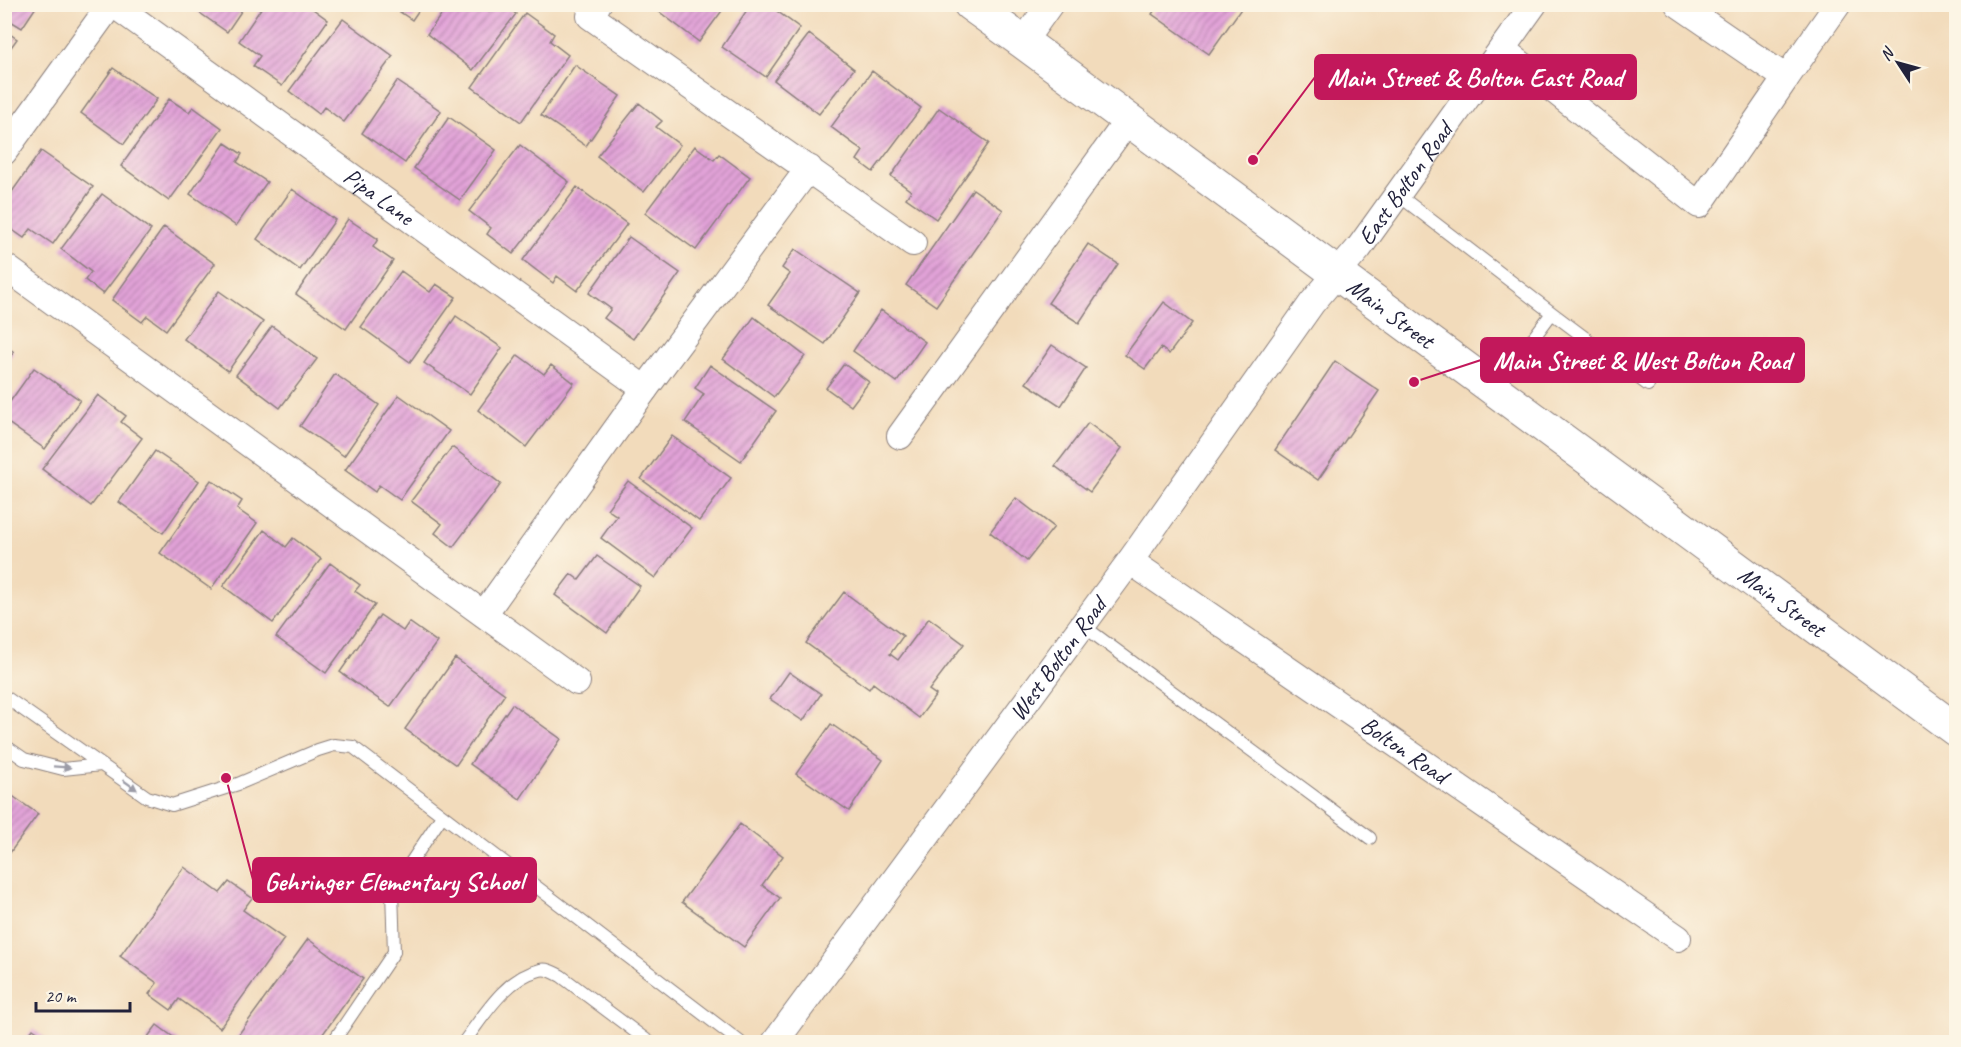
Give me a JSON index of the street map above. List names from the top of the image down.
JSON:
{
  "streets": {
    "main road": ["Main Street"],
    "street": [
      "East Bolton Road",
      "Pipa Lane",
      "West Bolton Road",
      "Bolton Road"
    ]
  },
  "crossings": [
    ["East Bolton Road", "Main Street"],
    ["East Bolton Road", "West Bolton Road"],
    ["Main Street", "West Bolton Road"],
    ["West Bolton Road", "Bolton Road"]
  ],
  "places": ["Main Street & Bolton East Road", "Main Street & West Bolton Road", "Gehringer Elementary School"],
  "scale_bar": "20 m",
  "north": "top left"
}
